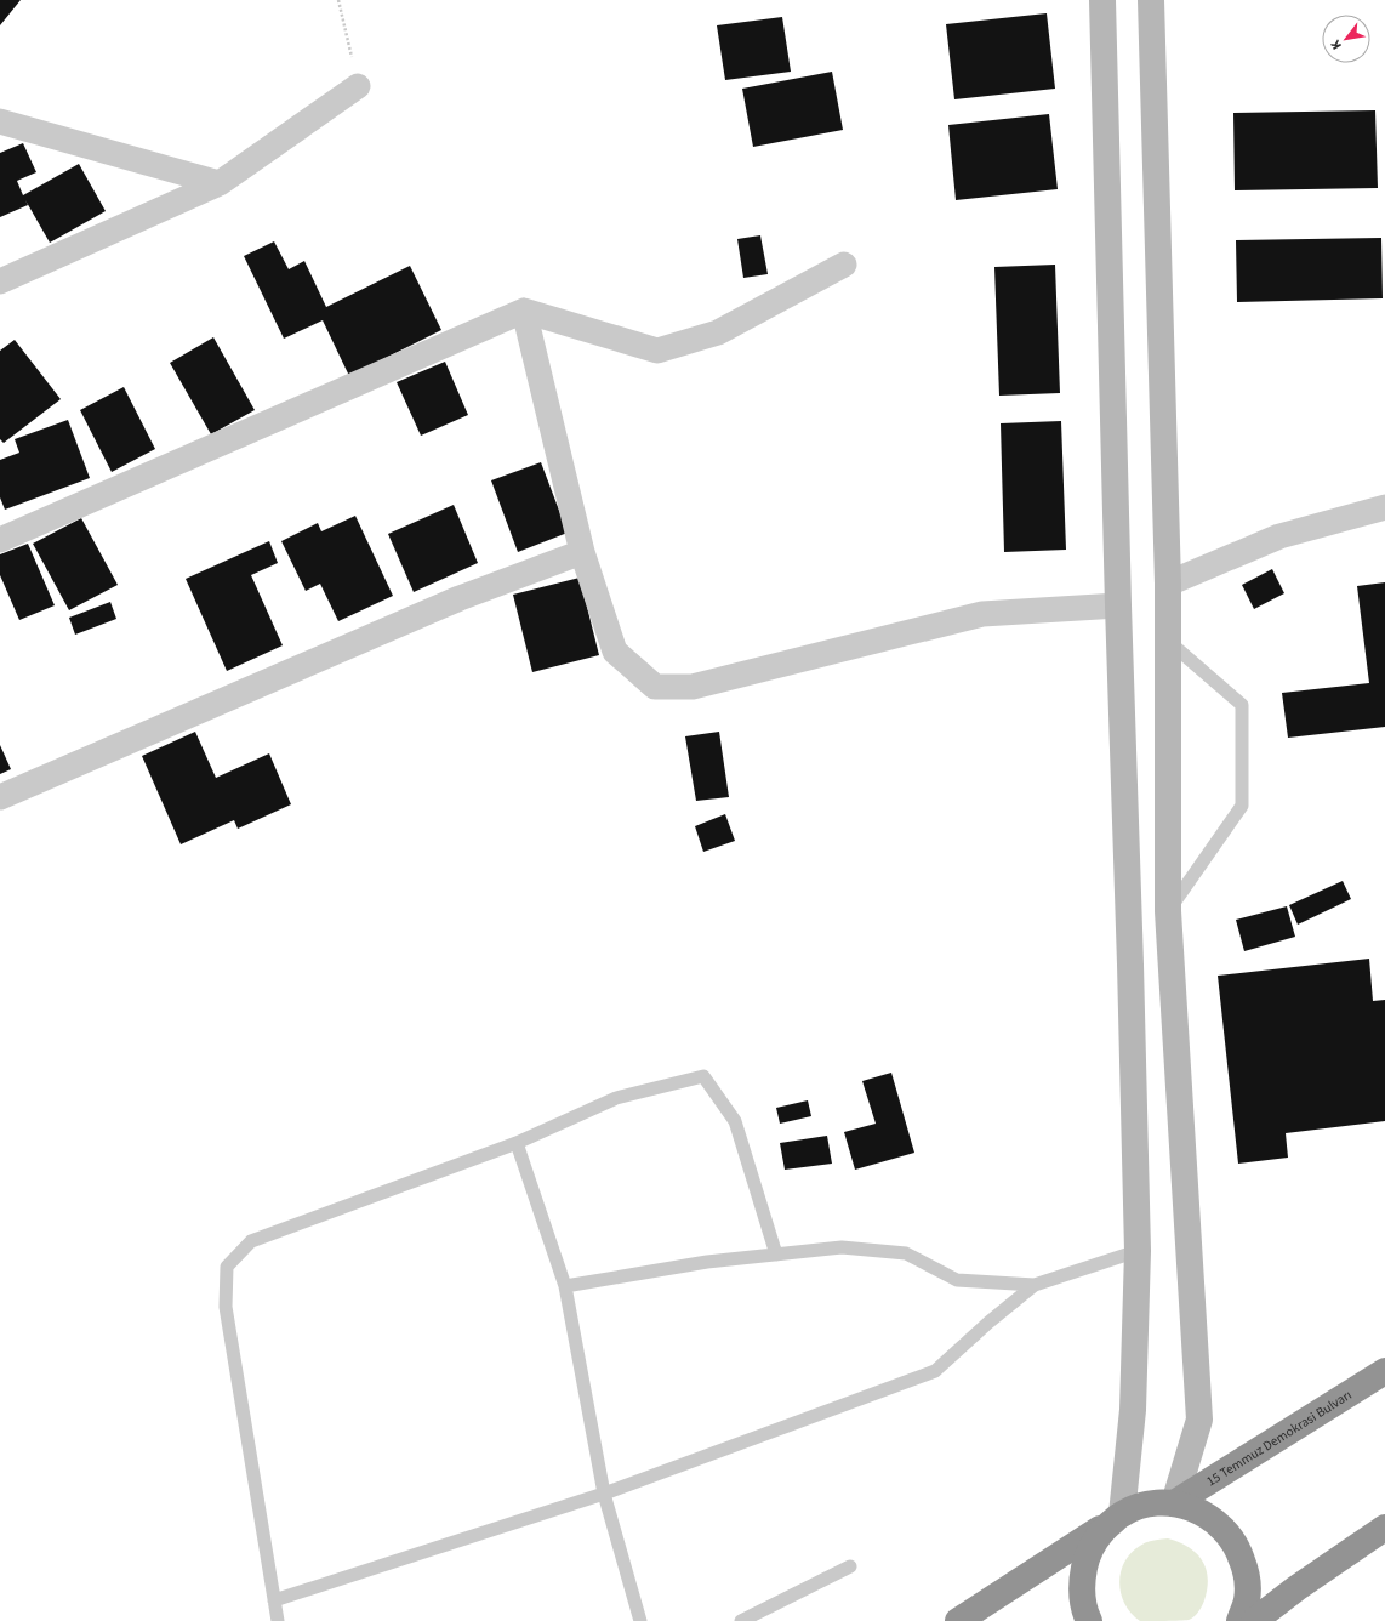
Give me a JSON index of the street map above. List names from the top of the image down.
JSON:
{
  "streets": {
    "highway": ["15 Temmuz Demokrasi Bulvarı"]
  },
  "north": "bottom left"
}
